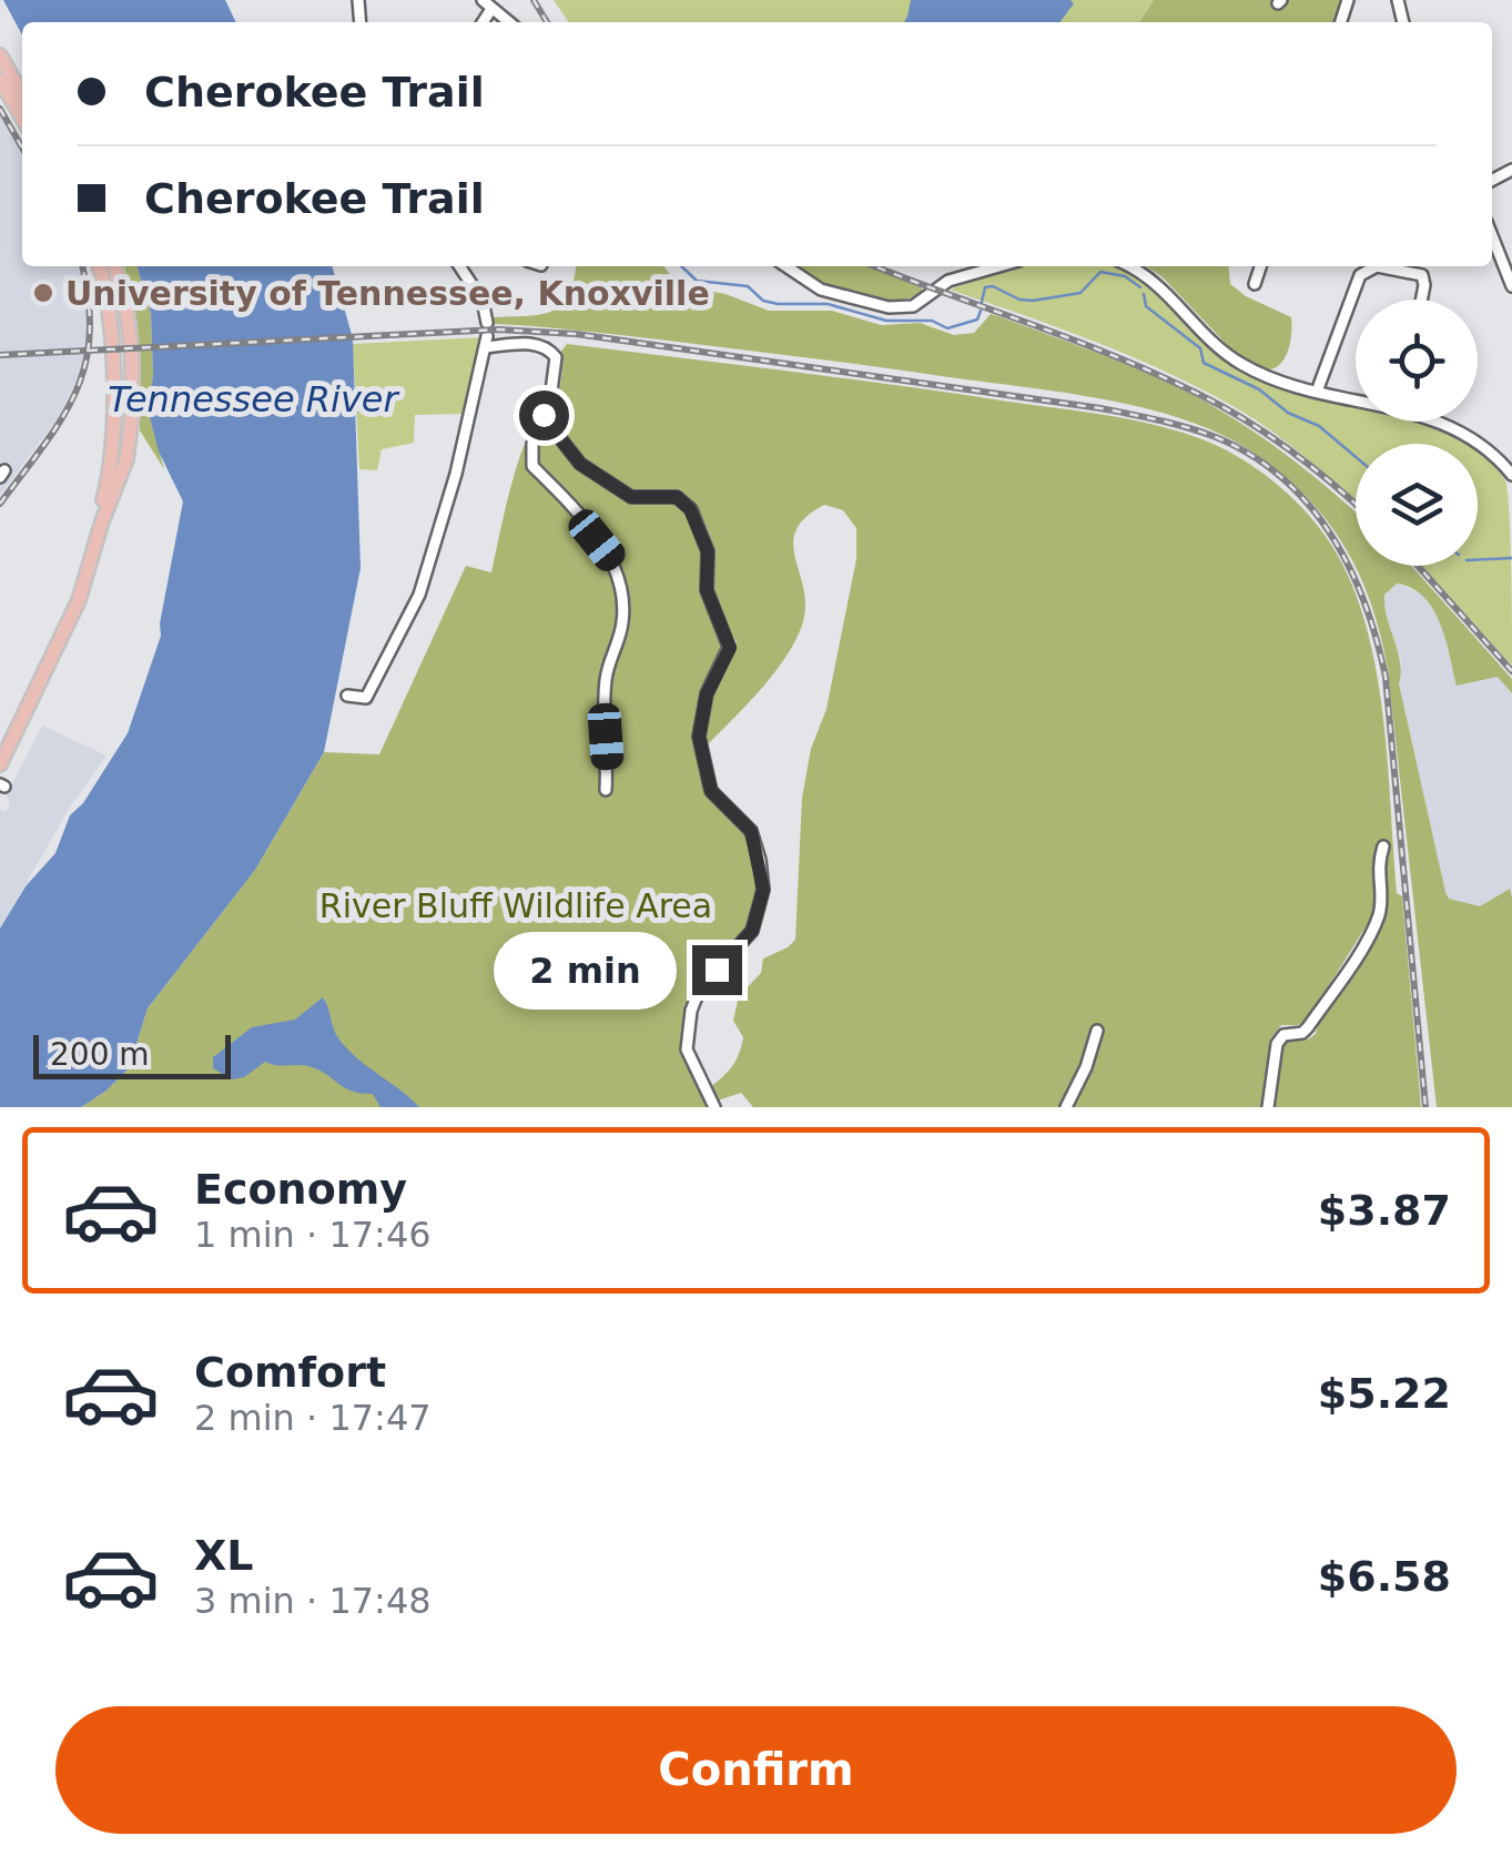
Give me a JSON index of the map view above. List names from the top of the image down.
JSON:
{
  "water": ["Tennessee River"],
  "parks": ["River Bluff Wildlife Area"],
  "places": ["University of Tennessee, Knoxville"],
  "scale_bar": "200 m",
  "page": {
    "banner": ["Cherokee Trail", "Cherokee Trail"],
    "bubble": "2 min",
    "scale": "200 m",
    "list": [
      {
        "name": "Economy",
        "note": "1 min · 17:46",
        "value": "$3.87"
      },
      {
        "name": "Comfort",
        "note": "2 min · 17:47",
        "value": "$5.22"
      },
      {
        "name": "XL",
        "note": "3 min · 17:48",
        "value": "$6.58"
      }
    ],
    "buttons": "Confirm"
  }
}
